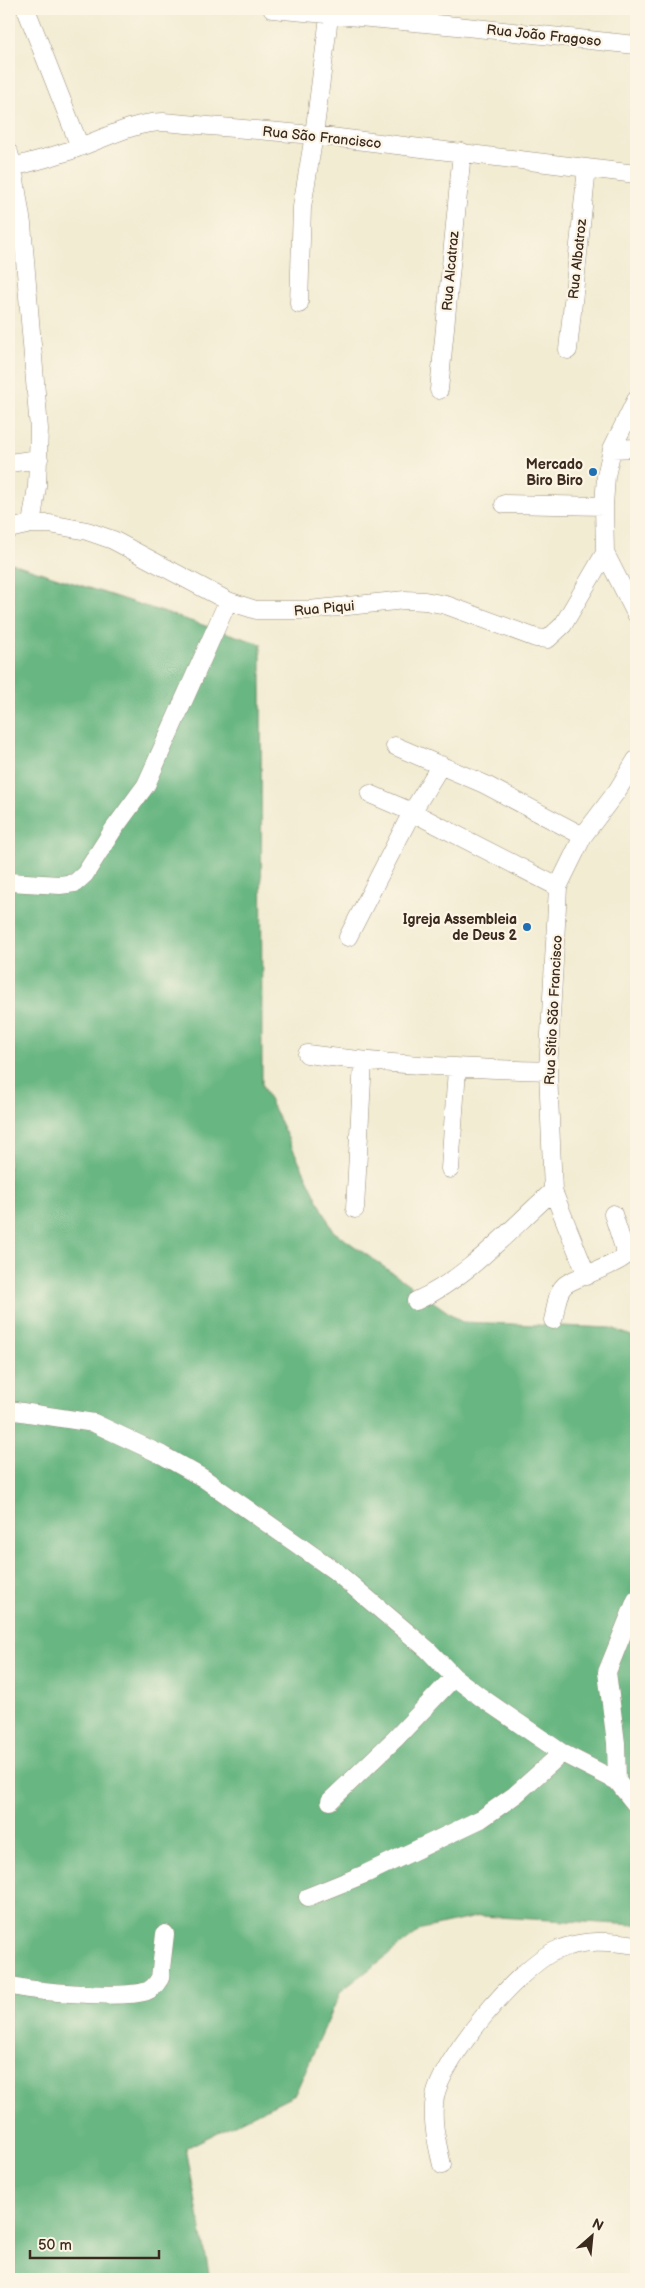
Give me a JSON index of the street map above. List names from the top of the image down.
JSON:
{
  "streets": {
    "street": [
      "Rua João Fragoso",
      "Rua São Francisco",
      "Rua Albatroz",
      "Rua Alcatraz",
      "Rua Piqui",
      "Rua Sítio São Francisco"
    ]
  },
  "crossings": [
    ["Rua São Francisco", "Rua Albatroz"],
    ["Rua São Francisco", "Rua Alcatraz"]
  ],
  "places": ["Mercado Biro Biro", "Igreja Assembleia de Deus 2"],
  "scale_bar": "50 m",
  "north": "top right"
}
